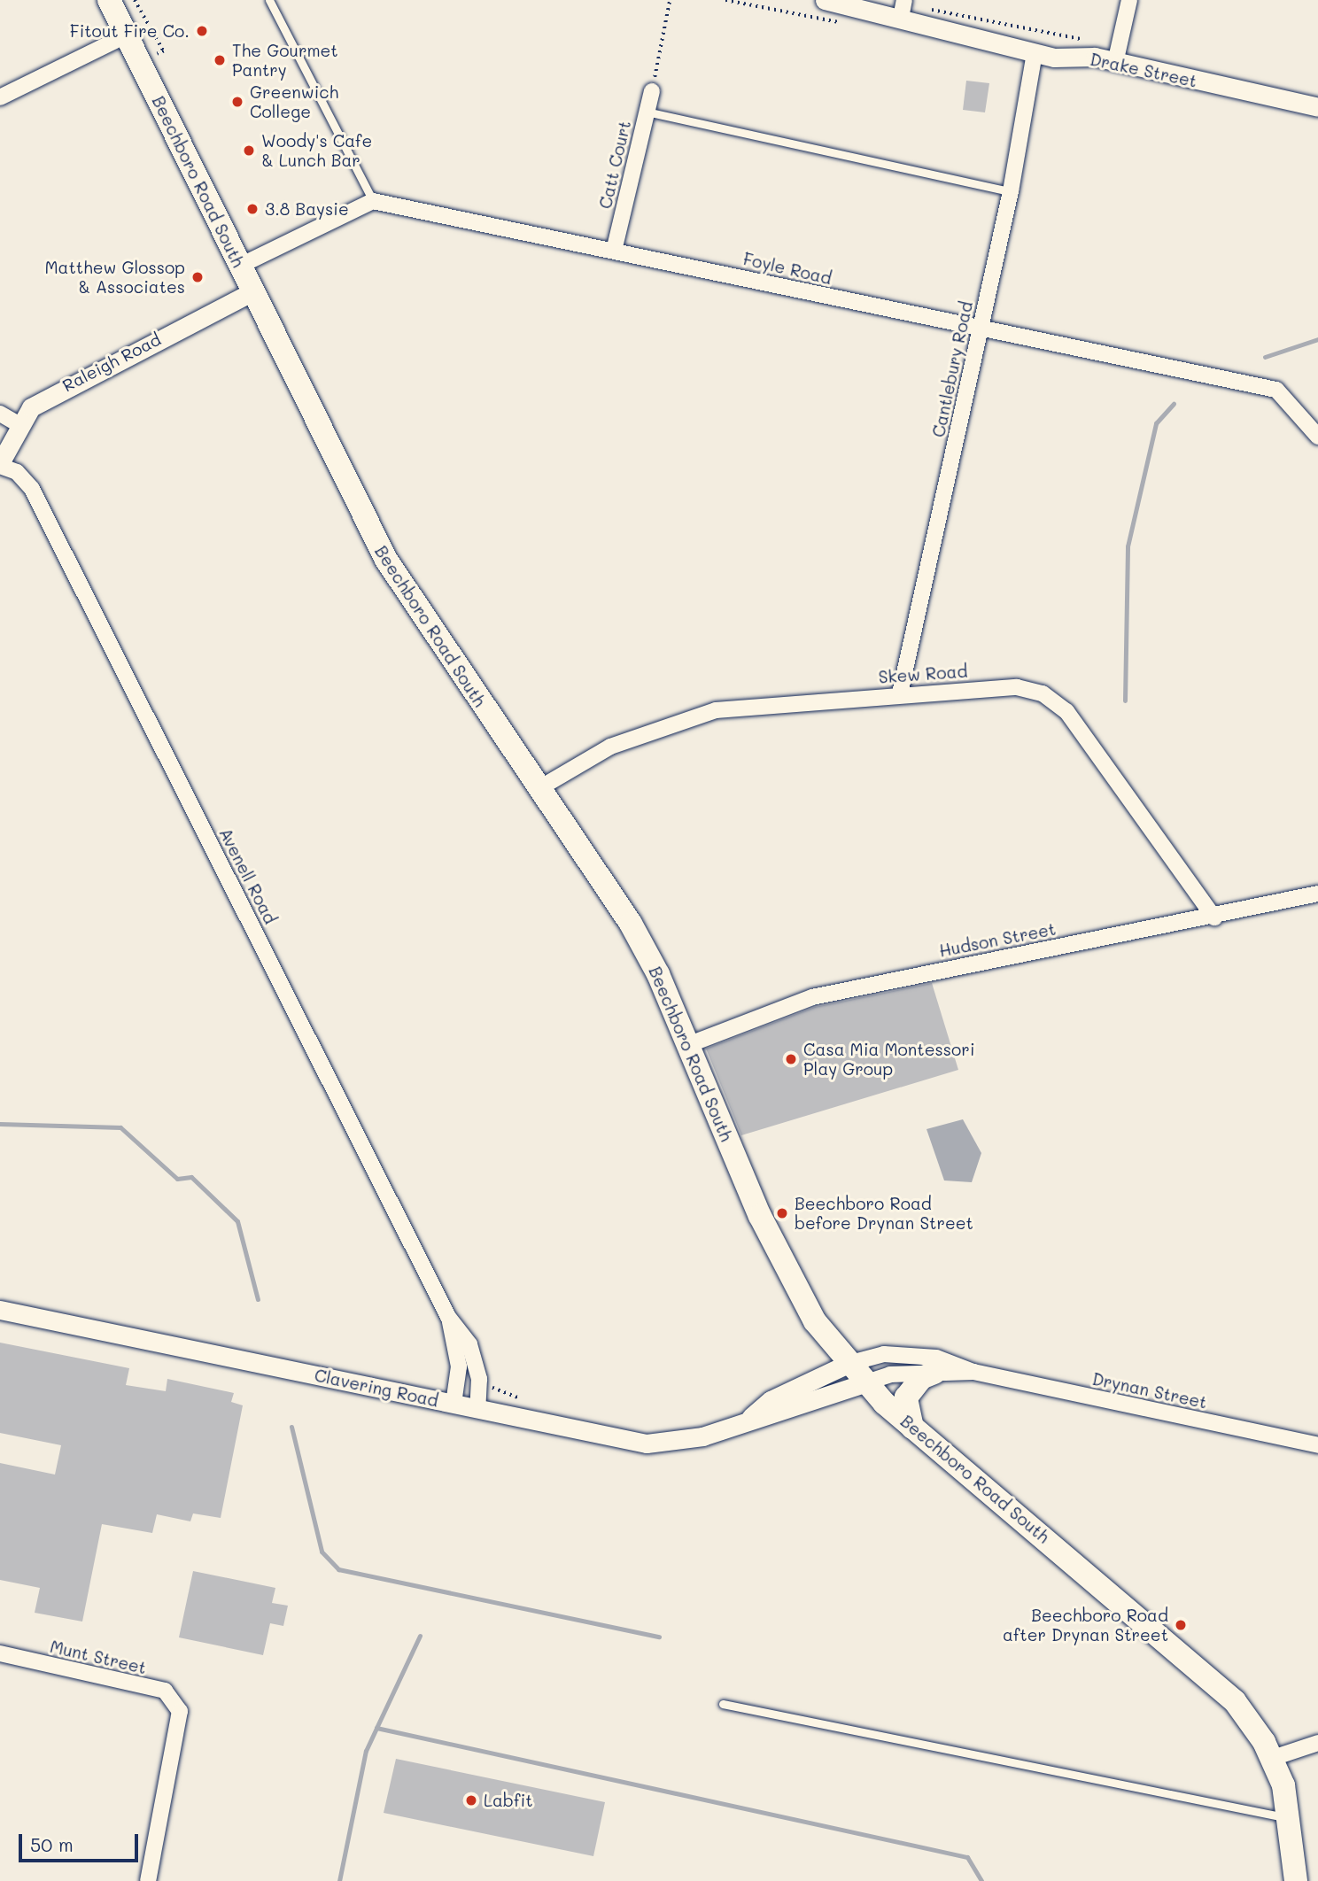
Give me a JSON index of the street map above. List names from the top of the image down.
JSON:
{
  "streets": {
    "main road": ["Beechboro Road South"],
    "street": [
      "Drake Street",
      "Catt Court",
      "Foyle Road",
      "Raleigh Road",
      "Cantlebury Road",
      "Skew Road",
      "Avenell Road",
      "Hudson Street",
      "Clavering Road",
      "Drynan Street",
      "Munt Street"
    ]
  },
  "crossings": [
    ["Drake Street", "Cantlebury Road"],
    ["Catt Court", "Foyle Road"],
    ["Beechboro Road South", "Raleigh Road"],
    ["Beechboro Road South", "Skew Road"],
    ["Beechboro Road South", "Hudson Street"],
    ["Beechboro Road South", "Clavering Road"],
    ["Beechboro Road South", "Drynan Street"],
    ["Foyle Road", "Cantlebury Road"],
    ["Raleigh Road", "Avenell Road"],
    ["Cantlebury Road", "Skew Road"],
    ["Skew Road", "Hudson Street"],
    ["Avenell Road", "Clavering Road"],
    ["Clavering Road", "Drynan Street"]
  ],
  "places": [
    "Fitout Fire Co.",
    "The Gourmet Pantry",
    "Greenwich College",
    "Woody's Cafe & Lunch Bar",
    "3.8 Baysie",
    "Matthew Glossop & Associates",
    "Casa Mia Montessori Play Group",
    "Beechboro Road before Drynan Street",
    "Beechboro Road after Drynan Street",
    "Labfit"
  ],
  "scale_bar": "50 m"
}
